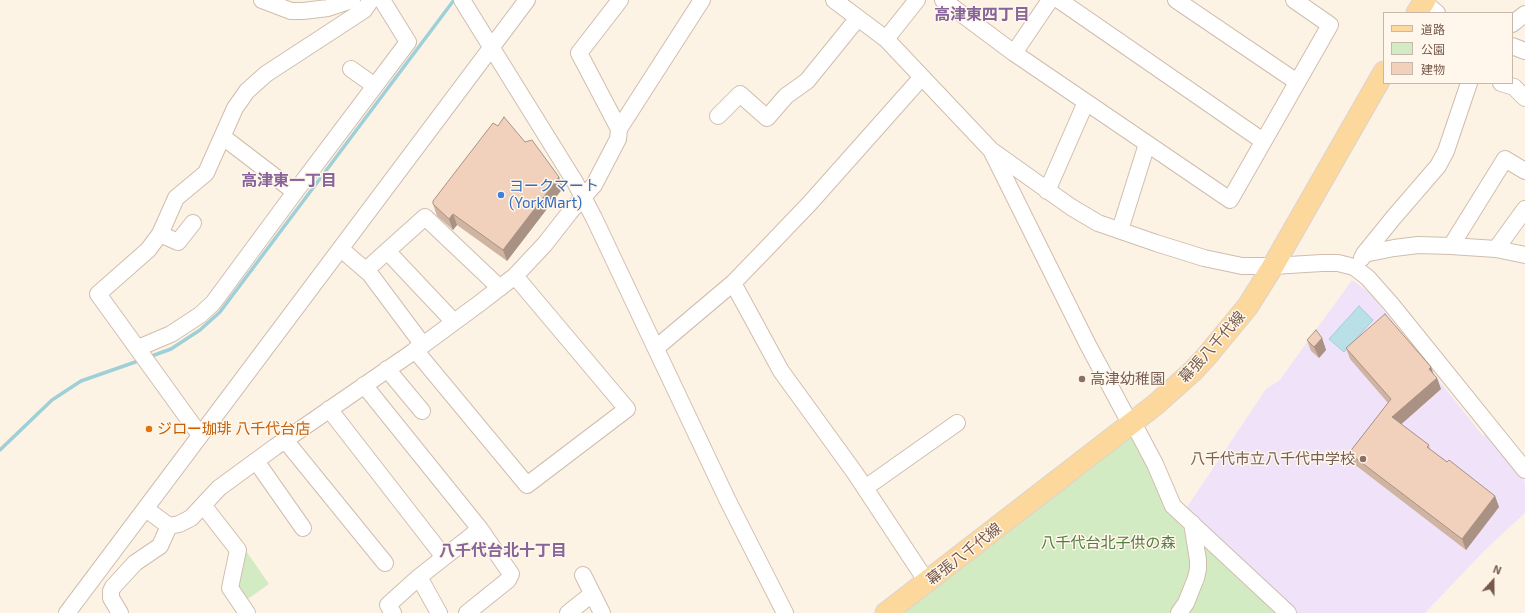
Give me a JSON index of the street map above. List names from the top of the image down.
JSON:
{
  "streets": {
    "main road": ["幕張八千代線"]
  },
  "districts": ["高津東四丁目", "高津東一丁目", "八千代台北十丁目"],
  "parks": ["八千代台北子供の森"],
  "places": [
    "ヨークマート (YorkMart)",
    "高津幼稚園",
    "ジロー珈琲 八千代台店",
    "八千代市立八千代中学校"
  ],
  "legend": ["道路", "公園", "建物"],
  "north": "top"
}
